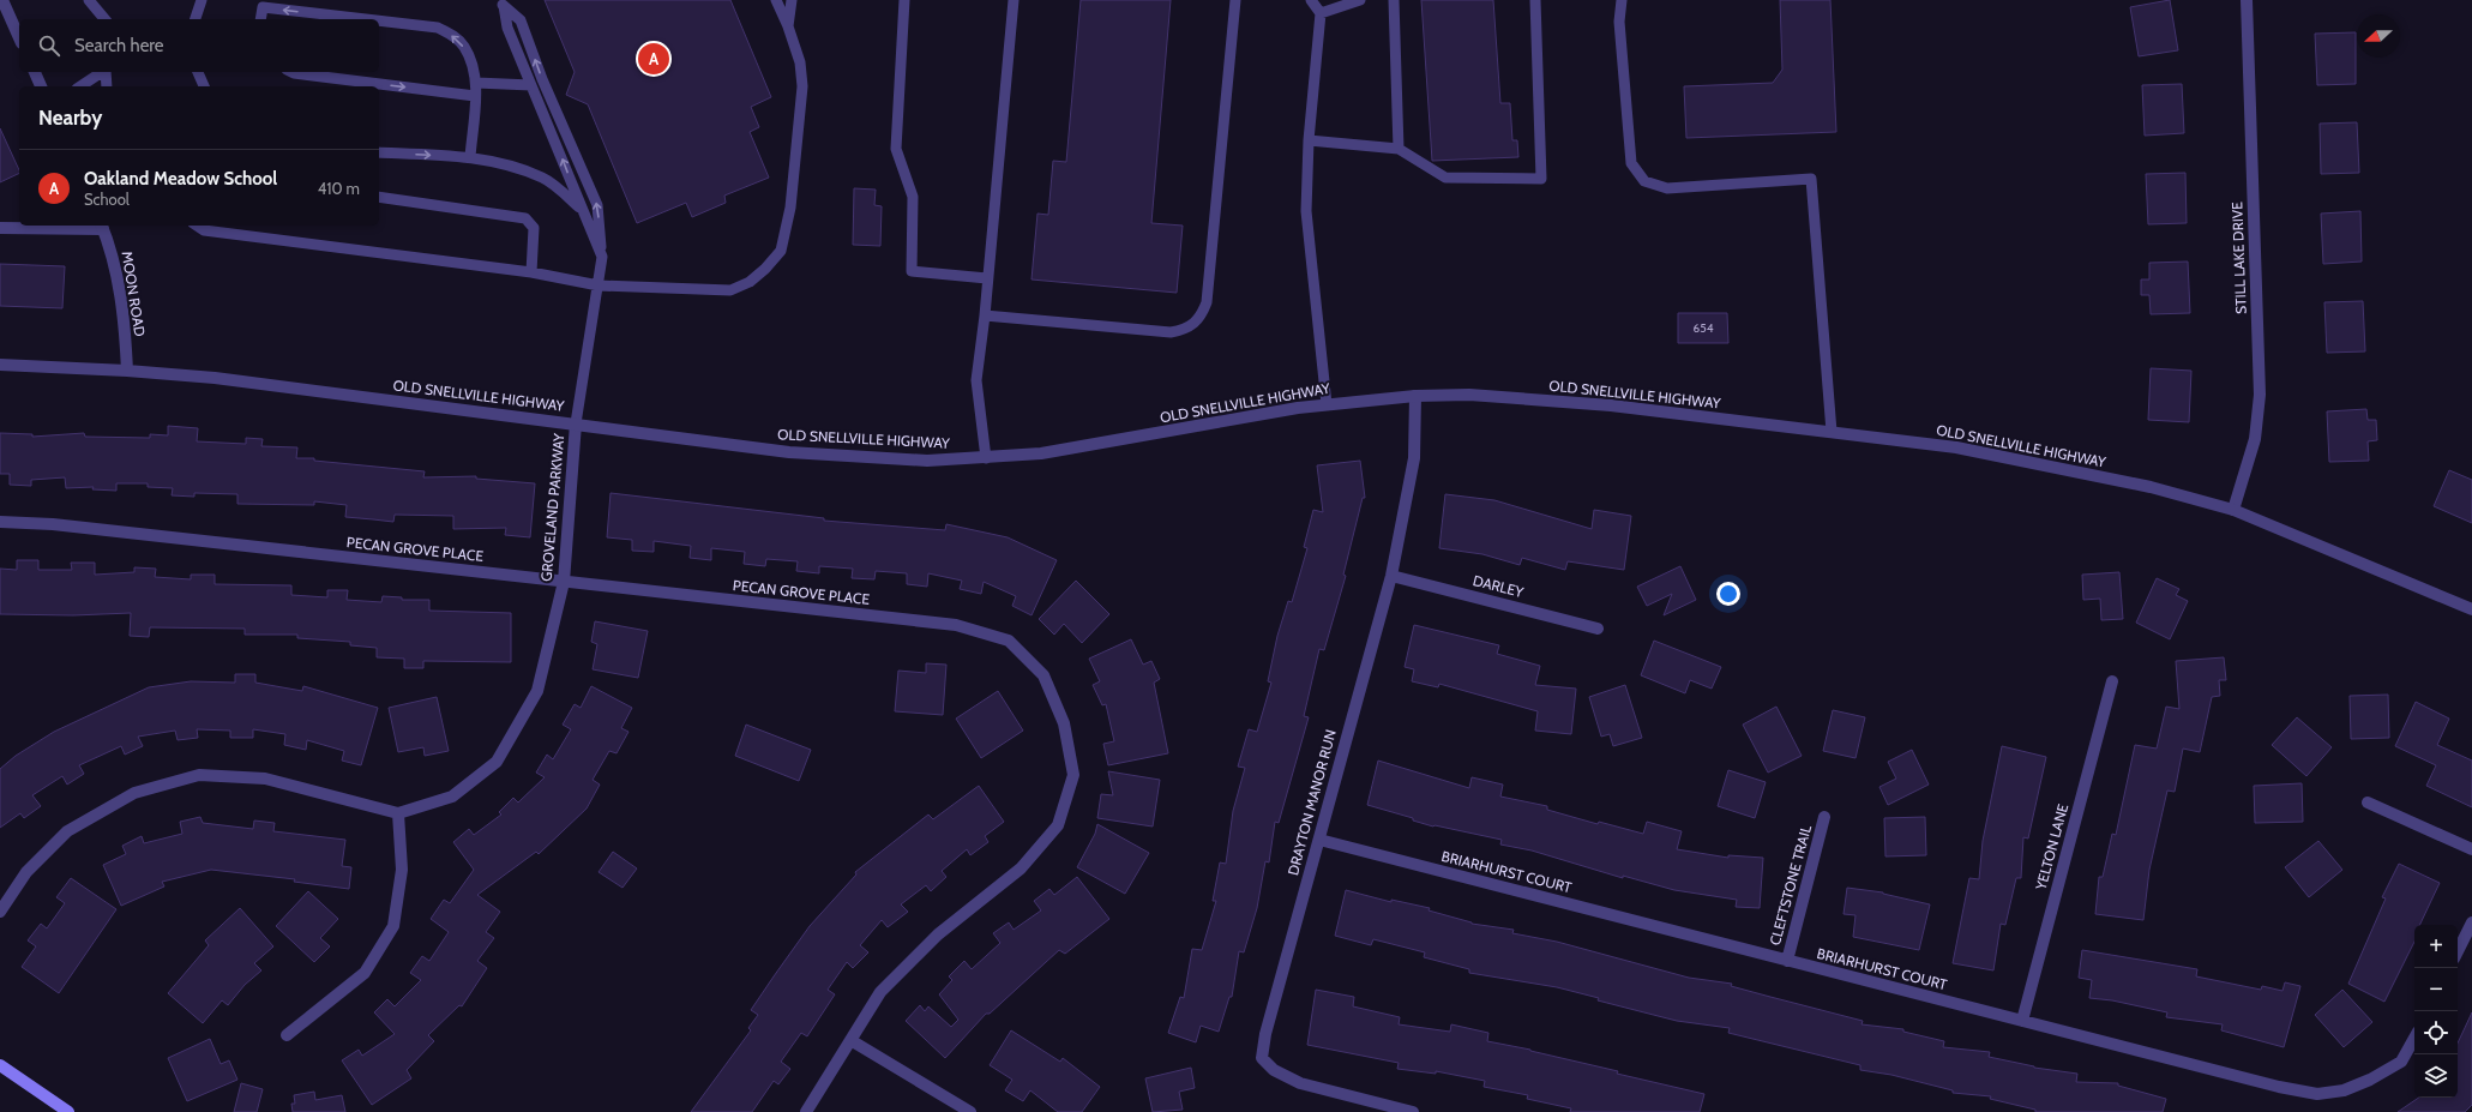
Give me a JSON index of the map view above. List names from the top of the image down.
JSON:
{
  "streets": {
    "street": [
      "STILL LAKE DRIVE",
      "MOON ROAD",
      "OLD SNELLVILLE HIGHWAY",
      "GROVELAND PARKWAY",
      "PECAN GROVE PLACE",
      "DARLEY",
      "DRAYTON MANOR RUN",
      "YELTON LANE",
      "BRIARHURST COURT",
      "CLEFTSTONE TRAIL"
    ]
  },
  "crossings": [
    ["STILL LAKE DRIVE", "OLD SNELLVILLE HIGHWAY"],
    ["MOON ROAD", "OLD SNELLVILLE HIGHWAY"],
    ["OLD SNELLVILLE HIGHWAY", "GROVELAND PARKWAY"],
    ["OLD SNELLVILLE HIGHWAY", "DRAYTON MANOR RUN"],
    ["GROVELAND PARKWAY", "PECAN GROVE PLACE"],
    ["DARLEY", "DRAYTON MANOR RUN"],
    ["DRAYTON MANOR RUN", "BRIARHURST COURT"],
    ["YELTON LANE", "BRIARHURST COURT"],
    ["BRIARHURST COURT", "CLEFTSTONE TRAIL"]
  ],
  "house_numbers": ["654"],
  "north": "left",
  "page": {
    "search": "Search here",
    "pins": "A",
    "heading": "Nearby",
    "list": [
      {
        "mark": "A",
        "name": "Oakland Meadow School",
        "note": "School",
        "value": "410 m"
      }
    ],
    "map_buttons": ["+", "−"]
  }
}
